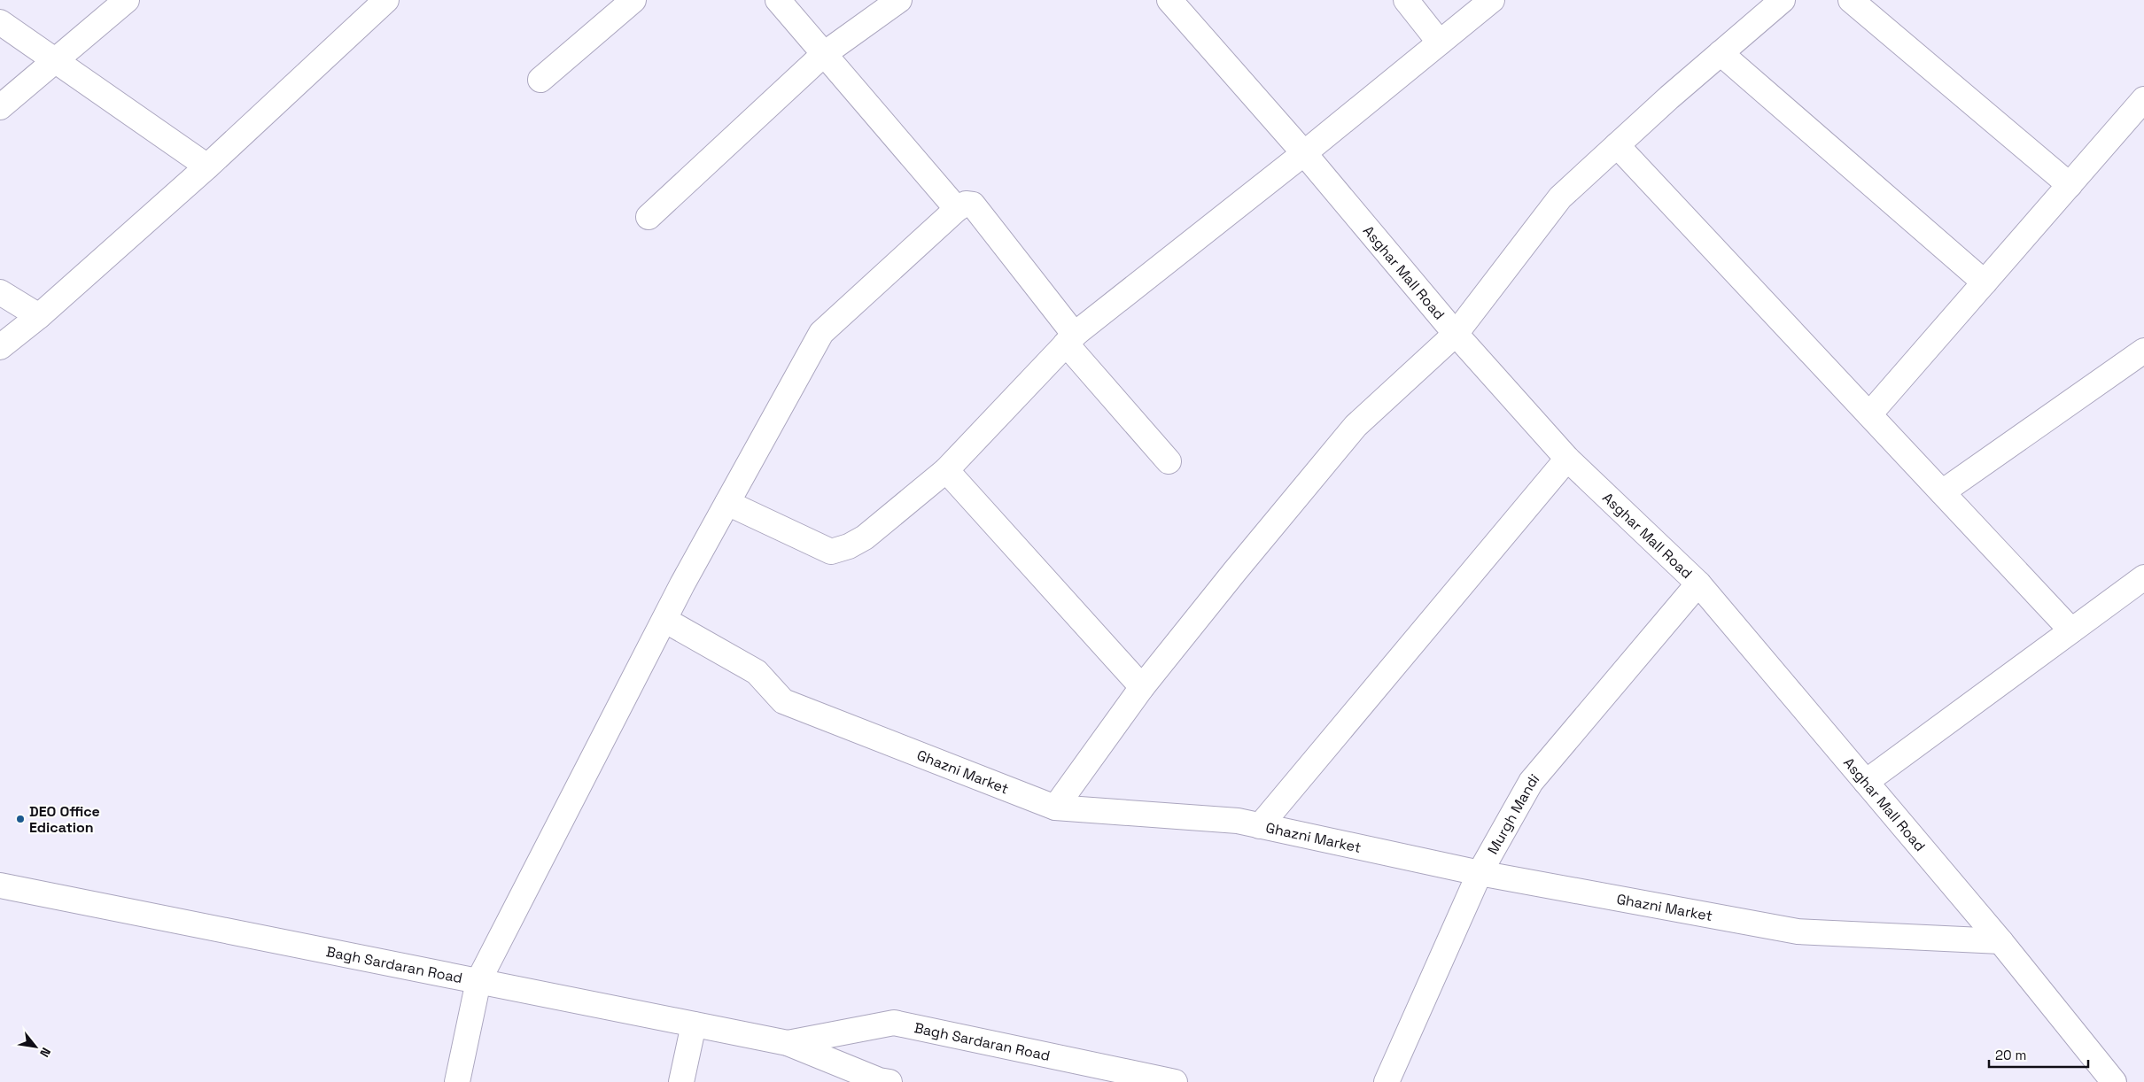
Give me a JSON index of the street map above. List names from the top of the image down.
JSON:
{
  "streets": {
    "street": [
      "Asghar Mall Road",
      "Ghazni Market",
      "Murgh Mandi",
      "Bagh Sardaran Road"
    ]
  },
  "crossings": [
    ["Asghar Mall Road", "Ghazni Market"],
    ["Asghar Mall Road", "Murgh Mandi"],
    ["Ghazni Market", "Murgh Mandi"]
  ],
  "places": ["DEO Office Edication"],
  "scale_bar": "20 m",
  "north": "bottom right"
}
